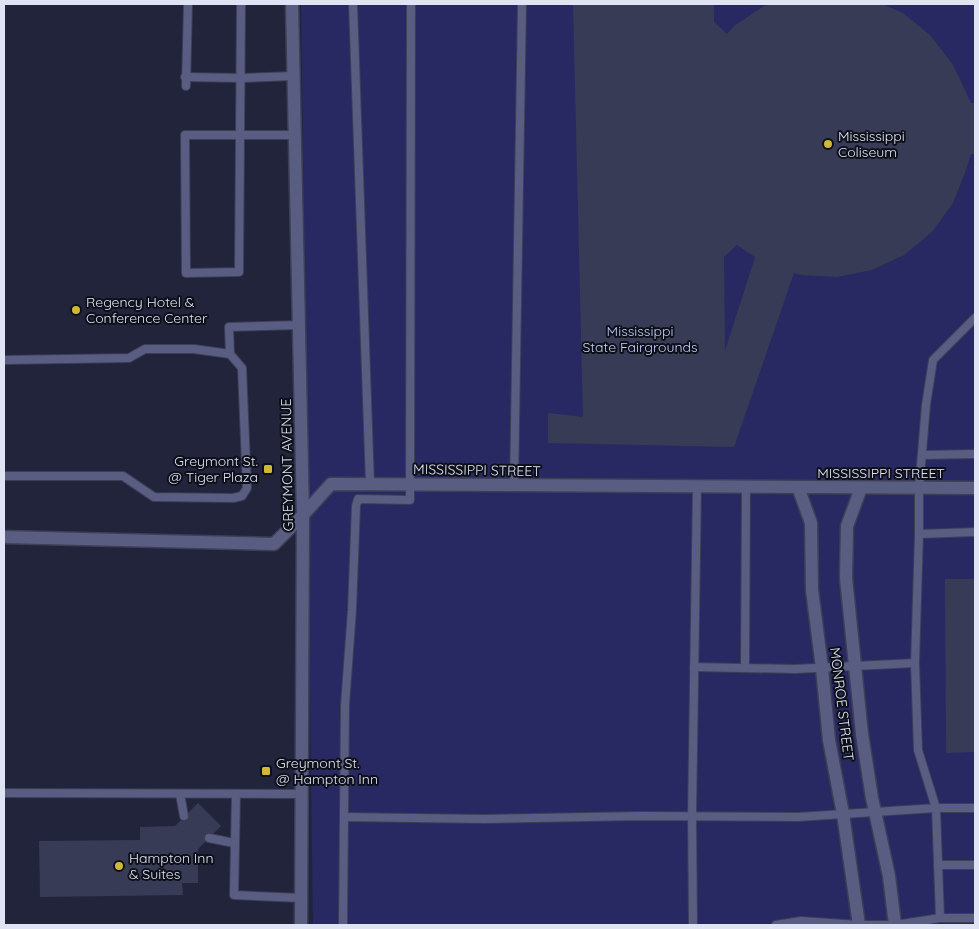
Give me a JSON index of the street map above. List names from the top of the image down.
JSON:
{
  "streets": {
    "street": ["GREYMONT AVENUE", "MISSISSIPPI STREET", "MONROE STREET"]
  },
  "crossings": [
    ["GREYMONT AVENUE", "MISSISSIPPI STREET"],
    ["MISSISSIPPI STREET", "MONROE STREET"]
  ],
  "parks": ["Mississippi State Fairgrounds"],
  "places": {
    "other": ["Mississippi Coliseum", "Regency Hotel & Conference Center", "Hampton Inn & Suites"],
    "transit": ["Greymont St. @ Tiger Plaza", "Greymont St. @ Hampton Inn"]
  }
}
